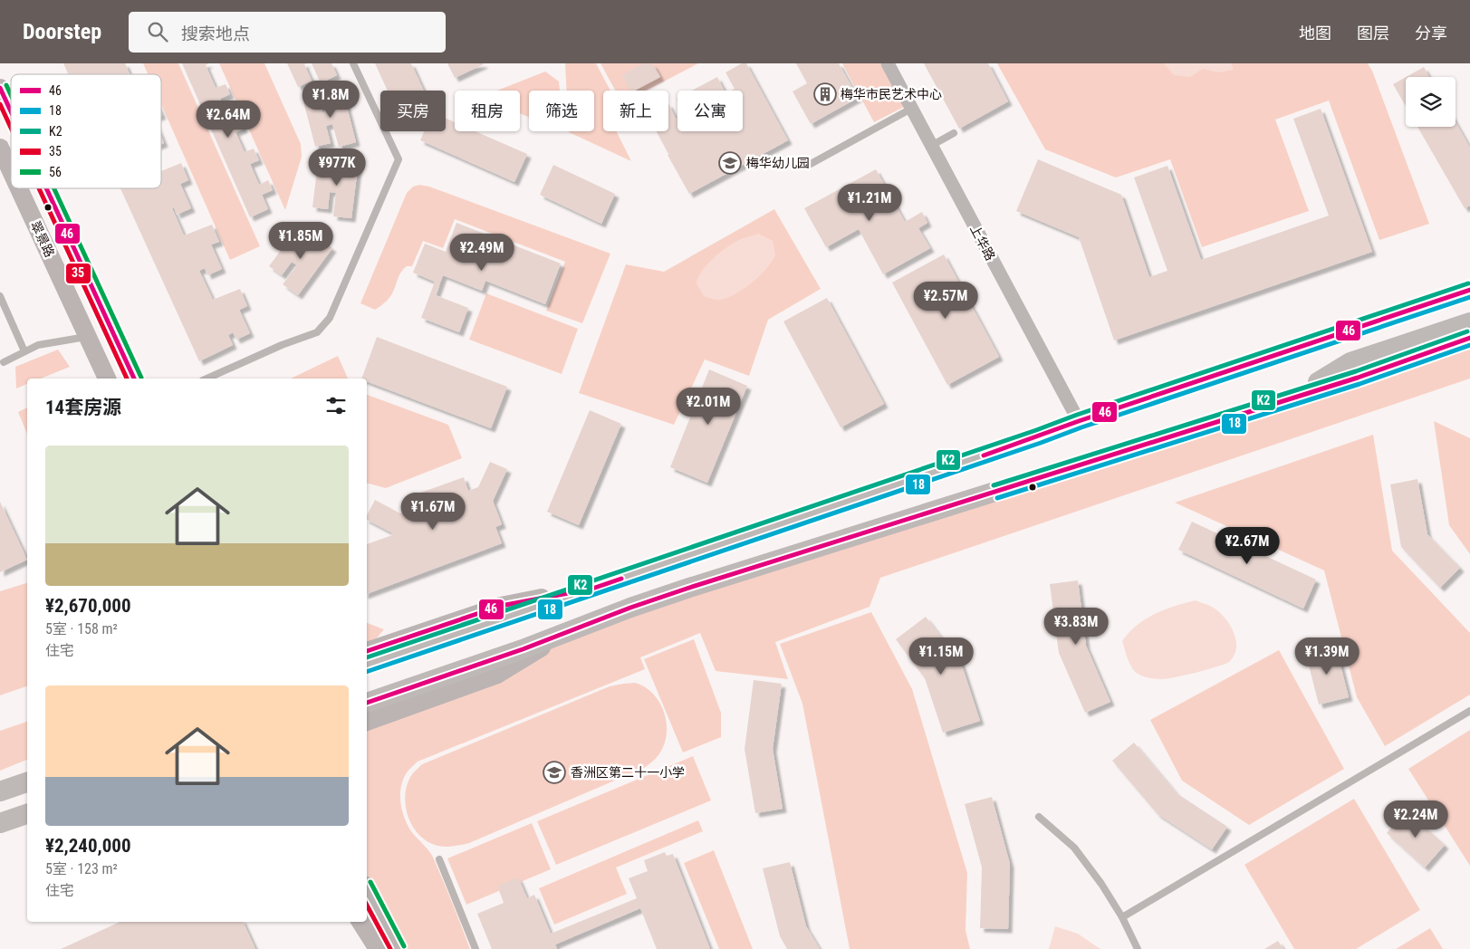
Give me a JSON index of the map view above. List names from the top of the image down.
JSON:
{
  "streets": {
    "main road": ["翠景路"],
    "street": ["上华路"]
  },
  "places": {
    "building": ["梅华市民艺术中心"],
    "school or university": ["梅华幼儿园", "香洲区第二十一小学"]
  },
  "lines": [
    "transit line 56",
    "transit line 46",
    "transit line 35",
    "transit line K2",
    "transit line 18"
  ],
  "legend": [
    "46",
    "18",
    "K2",
    "35",
    "56"
  ],
  "page": {
    "header": "Doorstep",
    "search": "搜索地点",
    "nav": ["地图", "图层", "分享"],
    "price": [
      "¥1.8M",
      "¥2.64M",
      "¥977K",
      "¥1.21M",
      "¥1.85M",
      "¥2.49M",
      "¥2.57M",
      "¥2.01M",
      "¥1.67M",
      "¥2.67M",
      "¥3.83M",
      "¥1.15M",
      "¥1.39M",
      "¥2.24M"
    ],
    "chip": [
      "买房",
      "租房",
      "筛选",
      "新上",
      "公寓"
    ],
    "heading": "14套房源",
    "list": [
      {
        "name": "¥2,670,000",
        "note": "5室 · 158 m² · 住宅"
      },
      {
        "name": "¥2,240,000",
        "note": "5室 · 123 m² · 住宅"
      }
    ]
  }
}
